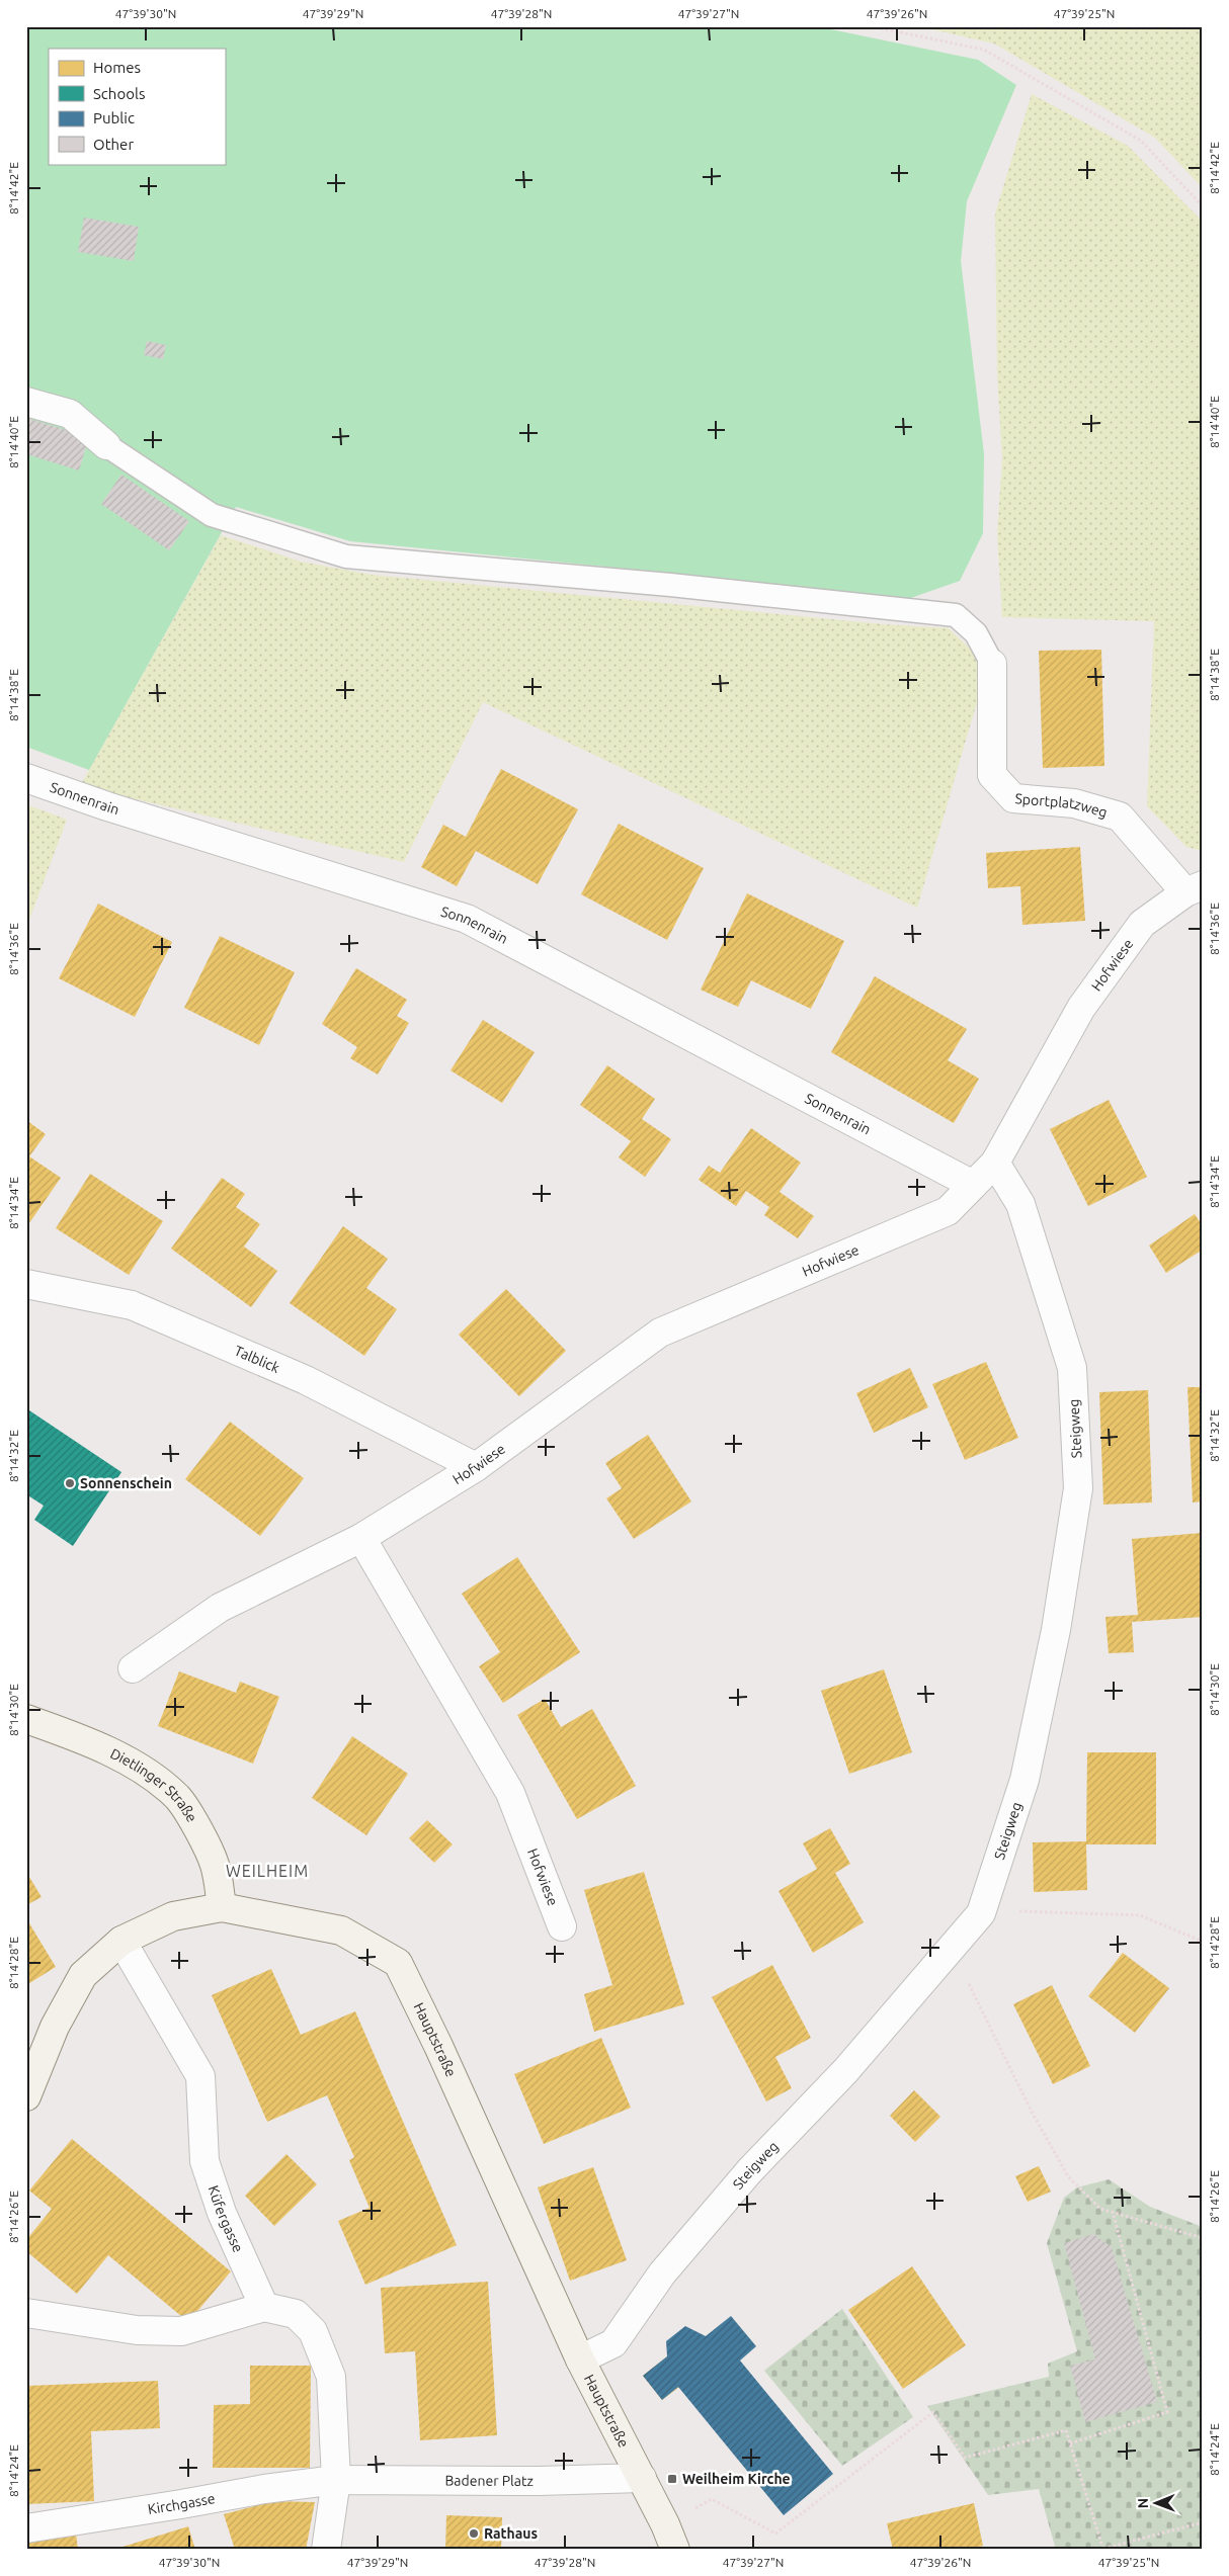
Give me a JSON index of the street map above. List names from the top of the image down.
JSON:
{
  "streets": {
    "street": [
      "Sonnenrain",
      "Sportplatzweg",
      "Hofwiese",
      "Talblick",
      "Steigweg",
      "Dietlinger Straße",
      "Hauptstraße",
      "Küfergasse",
      "Badener Platz",
      "Kirchgasse"
    ]
  },
  "crossings": [
    ["Sonnenrain", "Hofwiese"],
    ["Sportplatzweg", "Hofwiese"],
    ["Hofwiese", "Talblick"],
    ["Hofwiese", "Steigweg"],
    ["Steigweg", "Hauptstraße"],
    ["Dietlinger Straße", "Hauptstraße"],
    ["Hauptstraße", "Küfergasse"],
    ["Hauptstraße", "Badener Platz"],
    ["Badener Platz", "Kirchgasse"]
  ],
  "districts": ["WEILHEIM"],
  "places": {
    "other": ["Sonnenschein", "Rathaus"],
    "transit": ["Weilheim Kirche"]
  },
  "legend": [
    "Homes",
    "Schools",
    "Public",
    "Other"
  ],
  "north": "left",
  "coordinates": [
    "47°39'30\"N",
    "47°39'29\"N",
    "47°39'28\"N",
    "47°39'27\"N",
    "47°39'26\"N",
    "47°39'25\"N",
    "8°14'42\"E",
    "8°14'40\"E",
    "8°14'38\"E",
    "8°14'36\"E",
    "8°14'34\"E",
    "8°14'32\"E",
    "8°14'30\"E",
    "8°14'28\"E",
    "8°14'26\"E",
    "8°14'24\"E"
  ]
}
